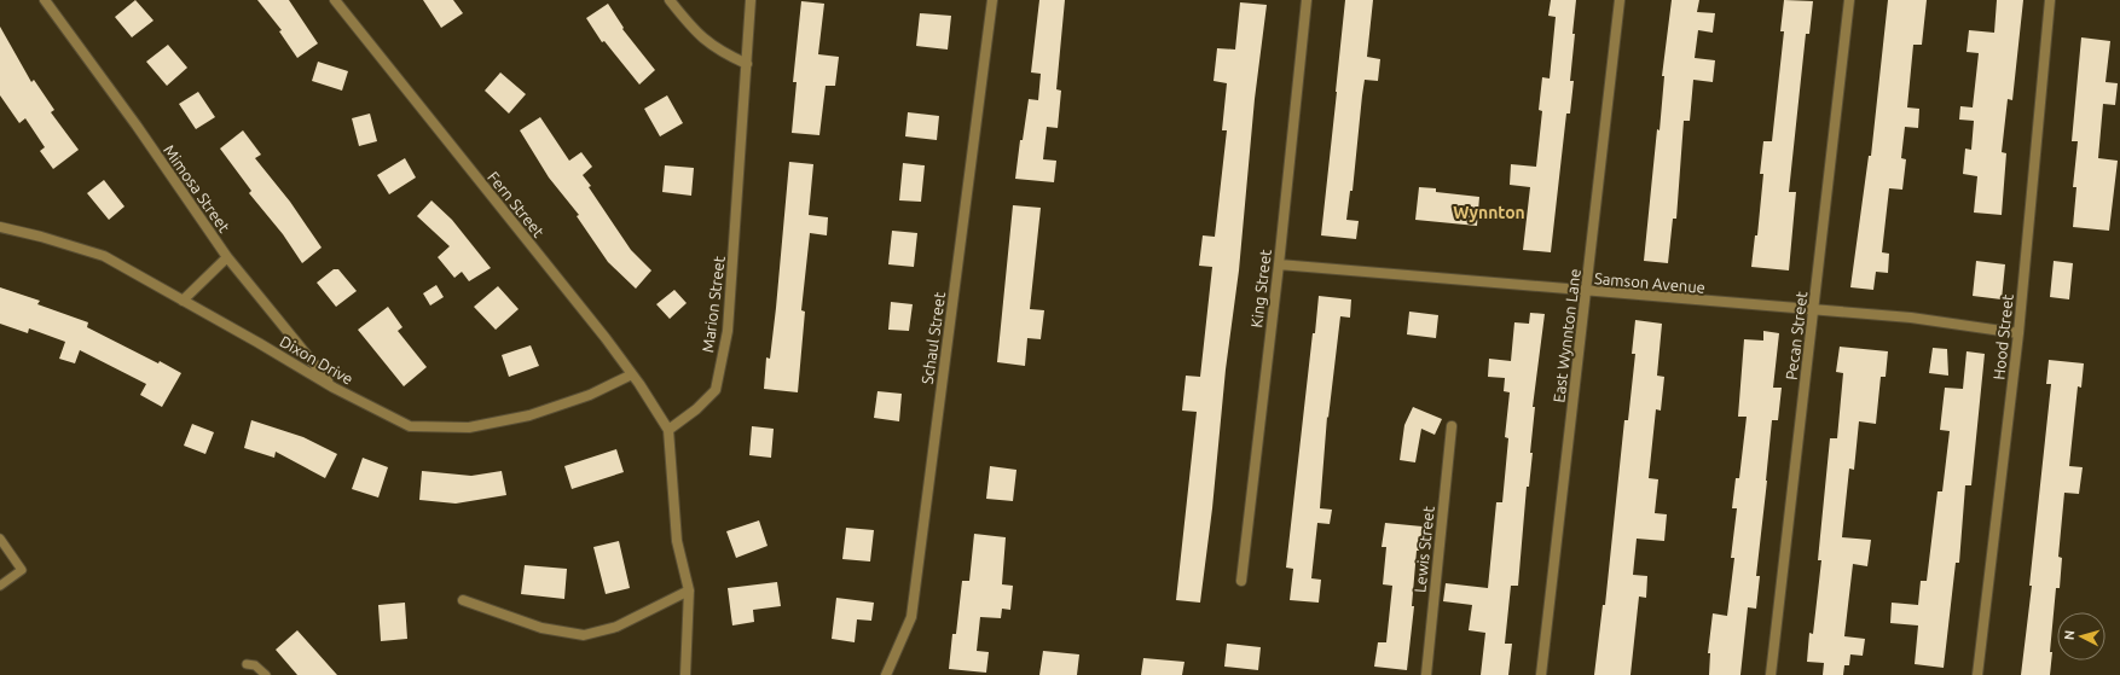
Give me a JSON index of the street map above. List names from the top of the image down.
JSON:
{
  "streets": {
    "street": [
      "Mimosa Street",
      "Fern Street",
      "Samson Avenue",
      "King Street",
      "Marion Street",
      "East Wynnton Lane",
      "Pecan Street",
      "Hood Street",
      "Schaul Street",
      "Dixon Drive",
      "Lewis Street"
    ]
  },
  "crossings": [
    ["Mimosa Street", "Dixon Drive"],
    ["Fern Street", "Marion Street"],
    ["Fern Street", "Dixon Drive"],
    ["Samson Avenue", "King Street"],
    ["Samson Avenue", "East Wynnton Lane"],
    ["Samson Avenue", "Pecan Street"],
    ["Samson Avenue", "Hood Street"]
  ],
  "districts": ["Wynnton"],
  "north": "left"
}
